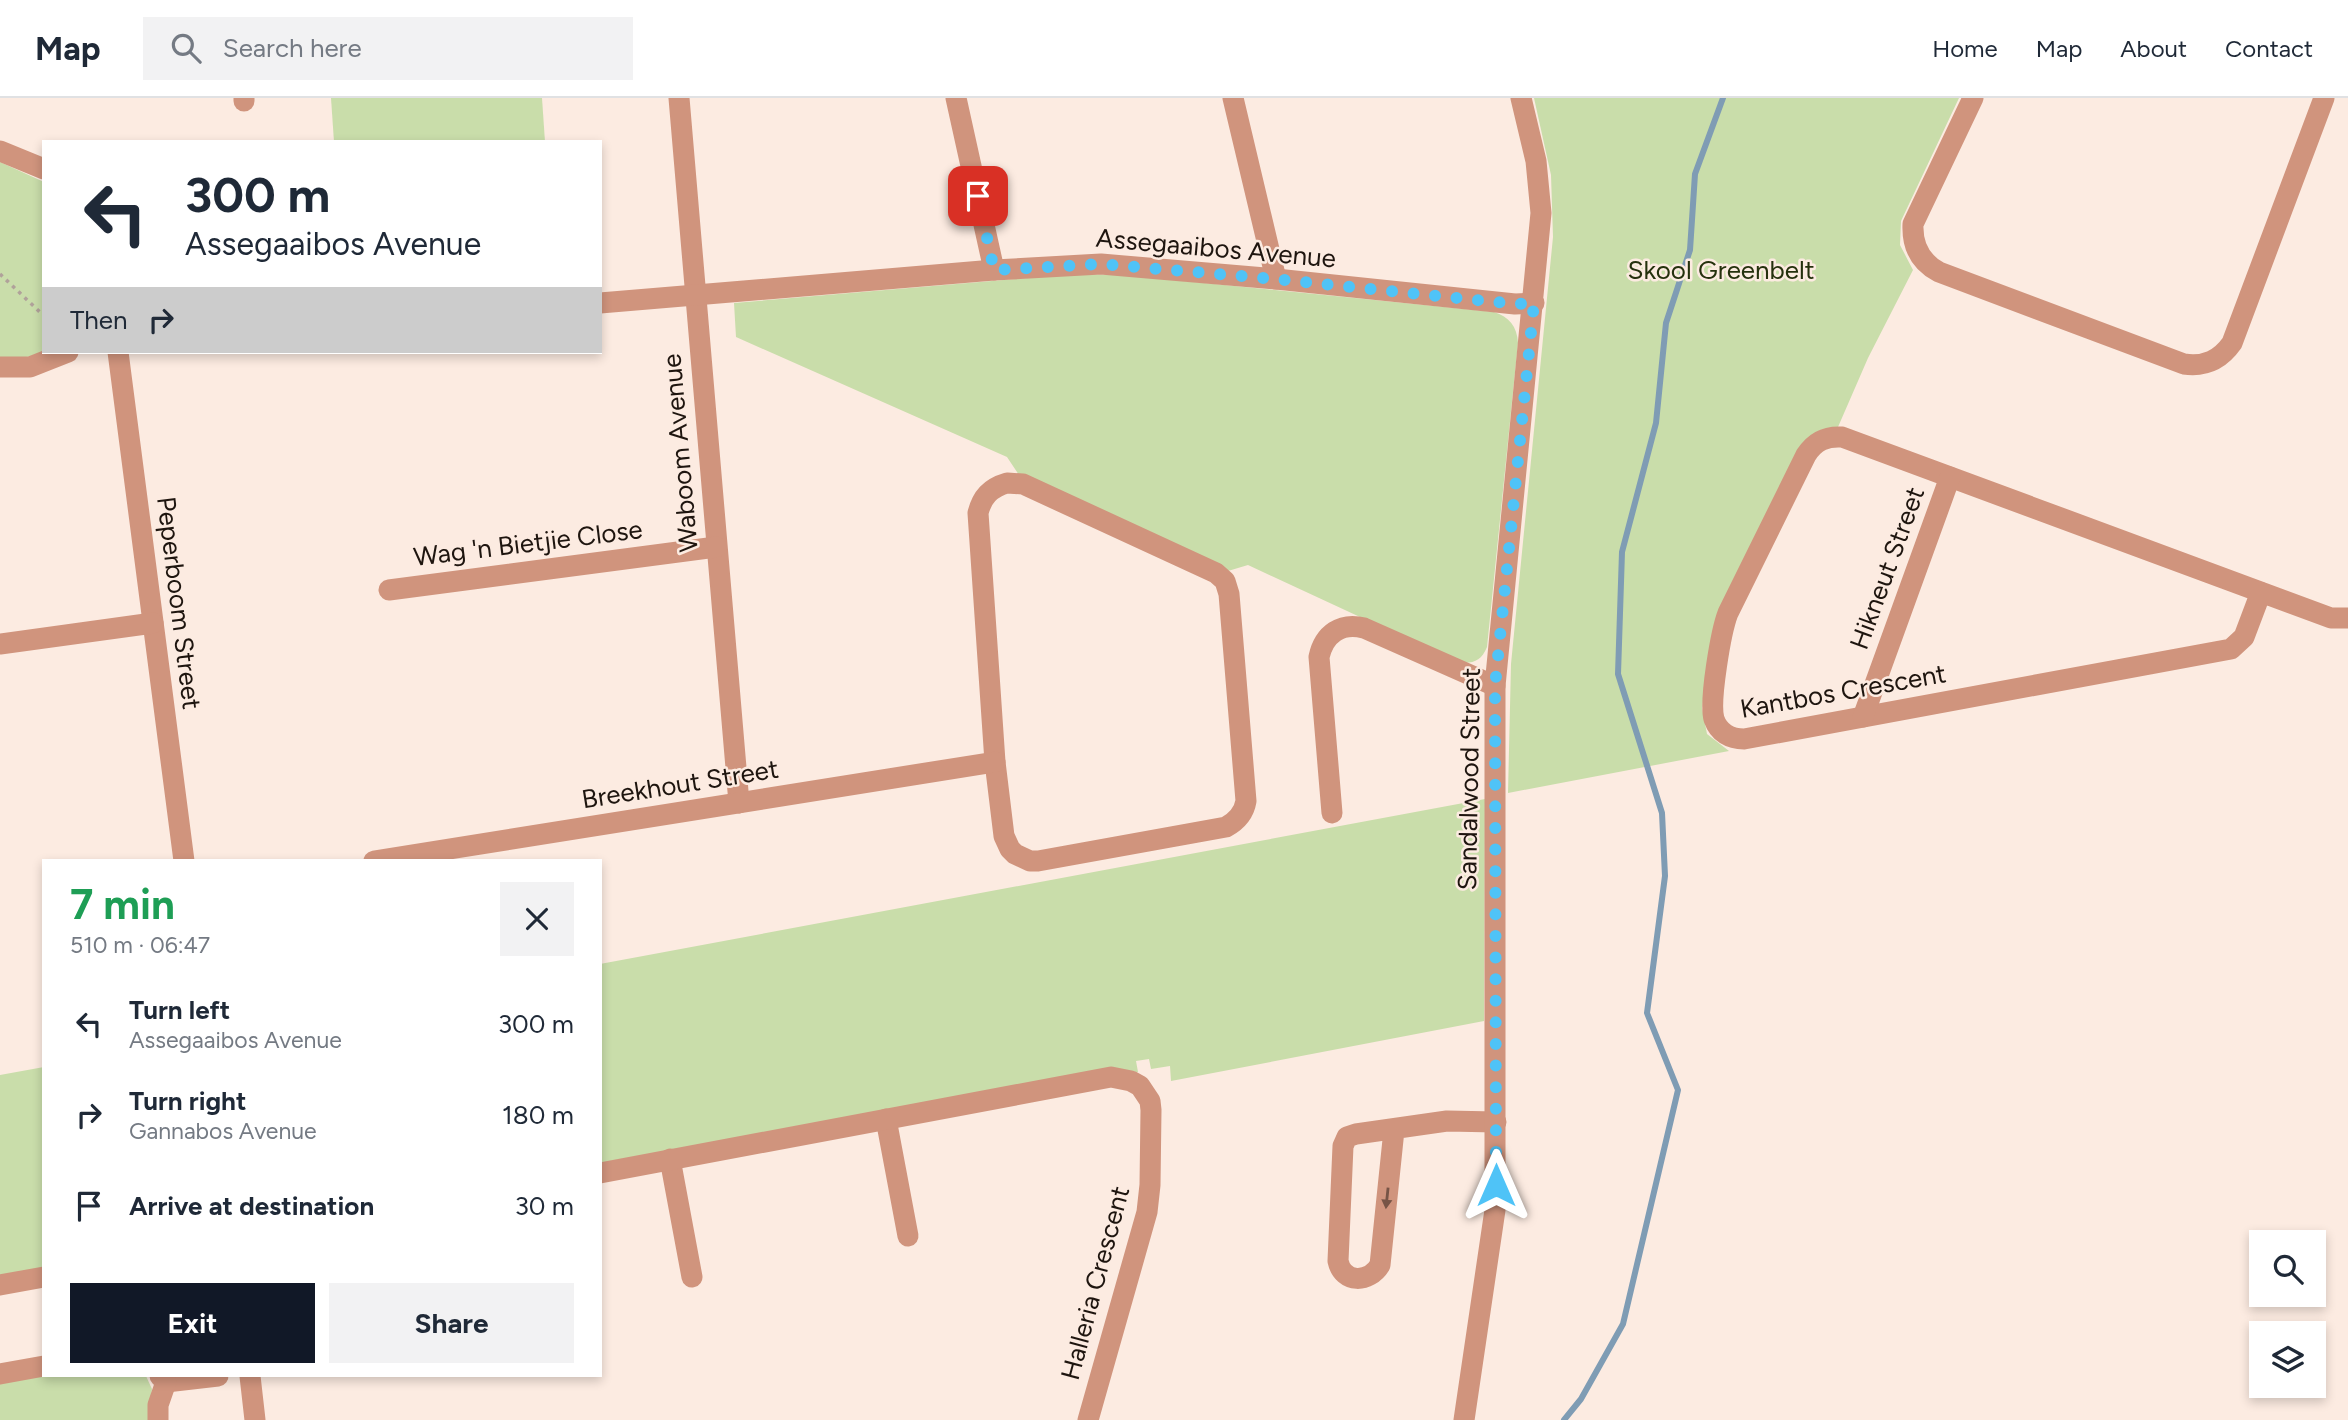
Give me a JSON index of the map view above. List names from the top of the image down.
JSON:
{
  "streets": {
    "street": [
      "Assegaaibos Avenue",
      "Waboom Avenue",
      "Wag 'n Bietjie Close",
      "Hikneut Street",
      "Peperboom Street",
      "Kantbos Crescent",
      "Sandalwood Street",
      "Breekhout Street",
      "Halleria Crescent"
    ]
  },
  "crossings": [
    ["Assegaaibos Avenue", "Waboom Avenue"],
    ["Assegaaibos Avenue", "Sandalwood Street"],
    ["Waboom Avenue", "Wag 'n Bietjie Close"],
    ["Waboom Avenue", "Breekhout Street"],
    ["Hikneut Street", "Kantbos Crescent"]
  ],
  "parks": ["Skool Greenbelt"],
  "page": {
    "header": "Map",
    "search": "Search here",
    "nav": [
      "Home",
      "Map",
      "About",
      "Contact"
    ],
    "turn": ["300 m", "Assegaaibos Avenue"],
    "then": "Then",
    "heading": ["7 min", "510 m · 06:47"],
    "list": [
      {
        "name": "Turn left",
        "note": "Assegaaibos Avenue",
        "value": "300 m"
      },
      {
        "name": "Turn right",
        "note": "Gannabos Avenue",
        "value": "180 m"
      },
      {
        "name": "Arrive at destination",
        "value": "30 m"
      }
    ],
    "buttons": ["Exit", "Share"]
  }
}
